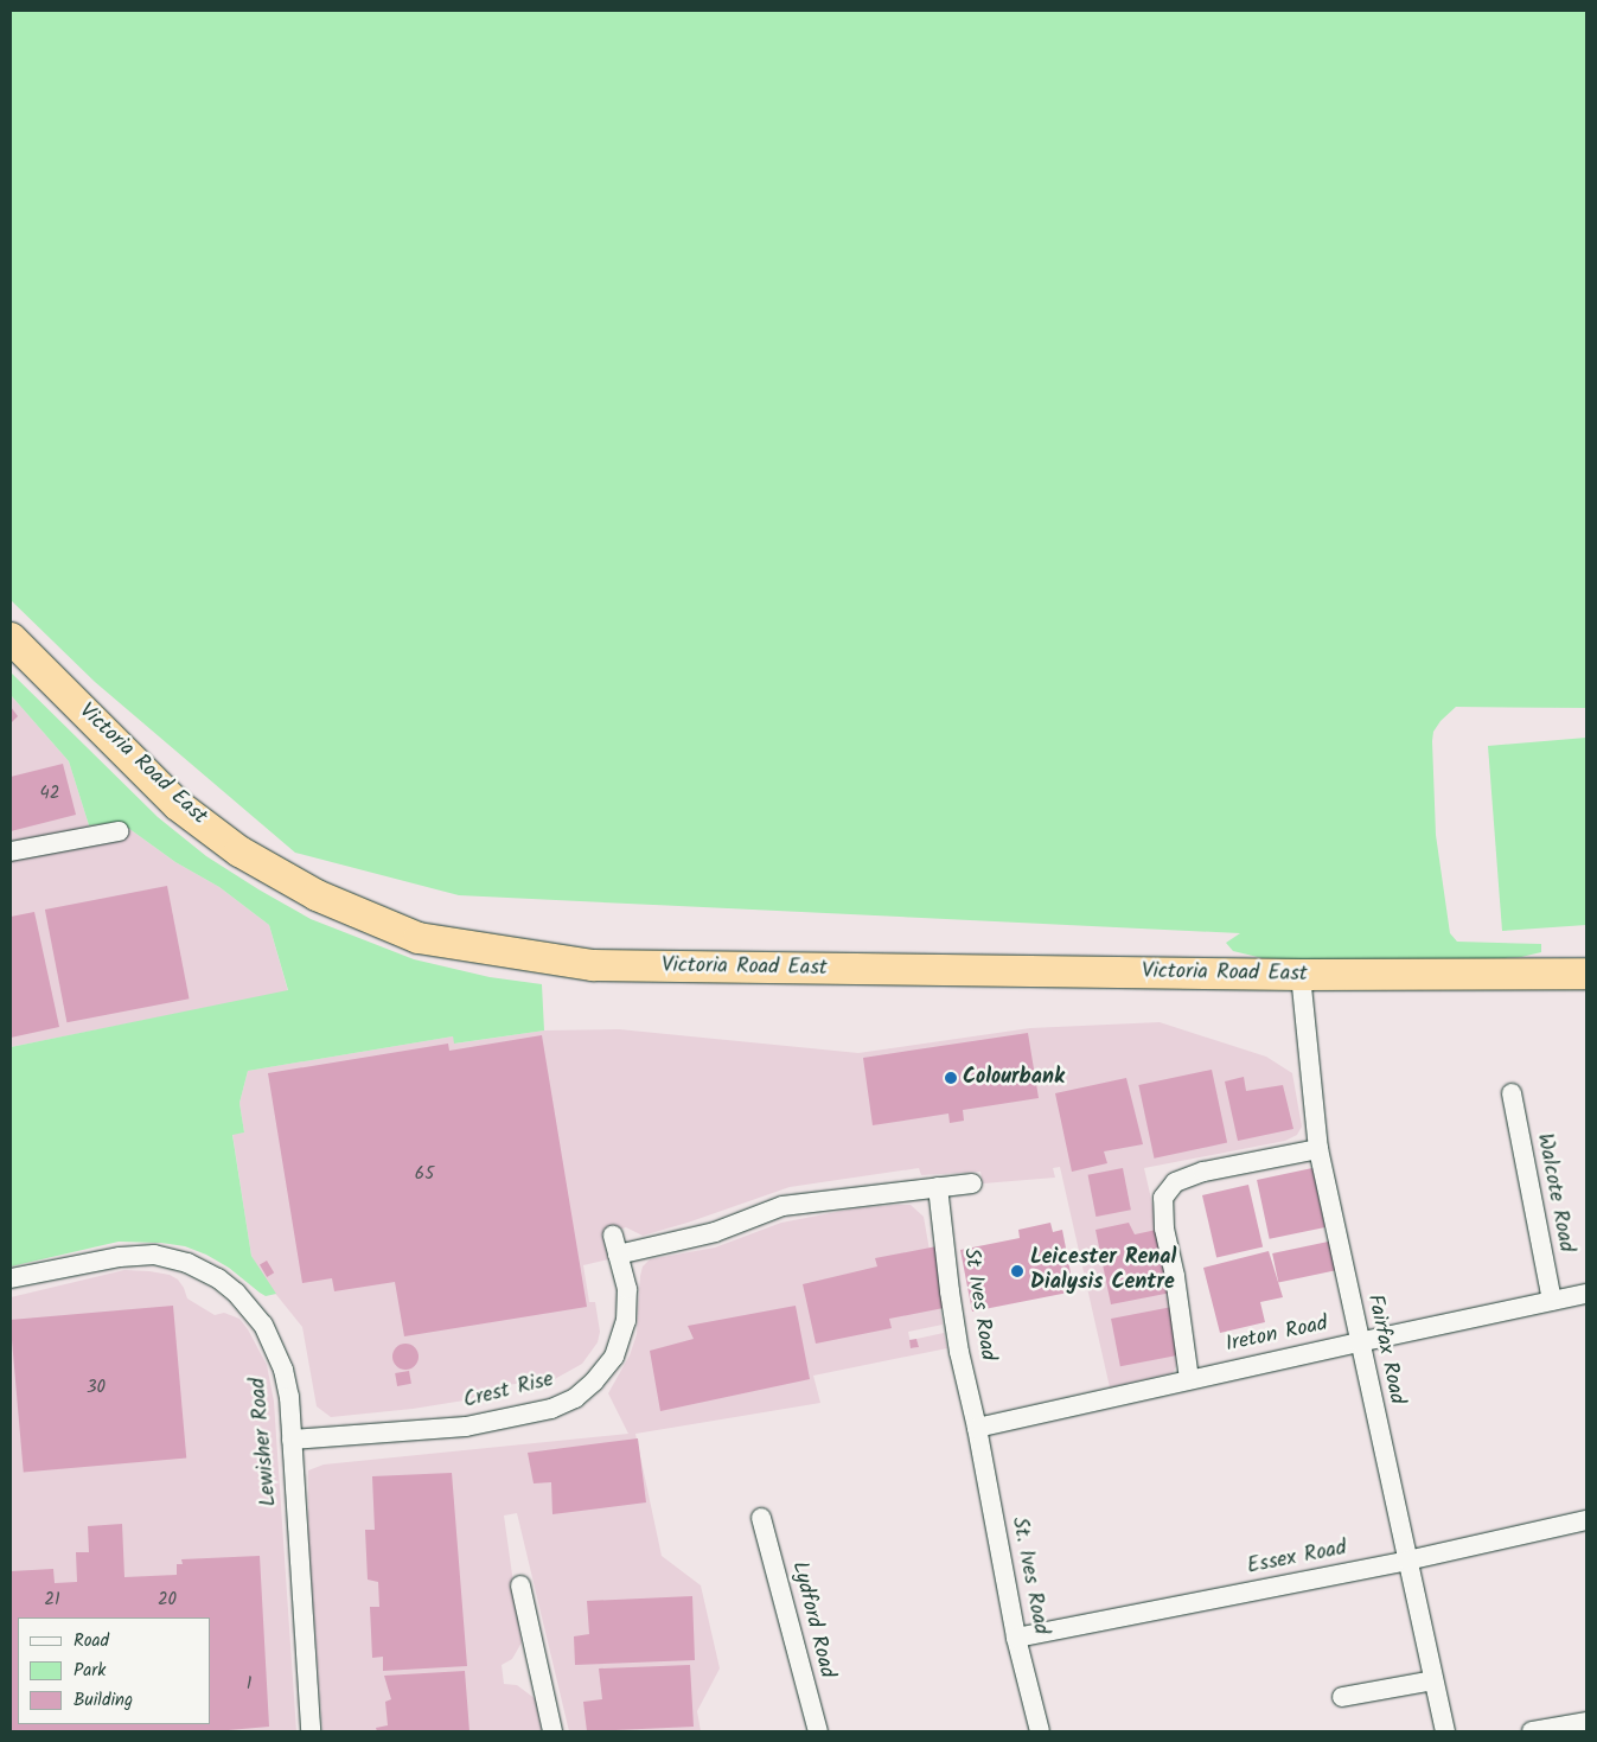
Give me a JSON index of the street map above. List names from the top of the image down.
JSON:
{
  "streets": {
    "highway": ["Victoria Road East"],
    "street": [
      "Walcote Road",
      "St Ives Road",
      "Ireton Road",
      "Fairfax Road",
      "Crest Rise",
      "Lewisher Road",
      "Essex Road",
      "St. Ives Road",
      "Lydford Road"
    ]
  },
  "crossings": [
    ["Victoria Road East", "Fairfax Road"],
    ["Walcote Road", "Ireton Road"],
    ["St Ives Road", "Ireton Road"],
    ["St Ives Road", "St. Ives Road"],
    ["Ireton Road", "Fairfax Road"],
    ["Ireton Road", "St. Ives Road"],
    ["Fairfax Road", "Essex Road"],
    ["Crest Rise", "Lewisher Road"],
    ["Essex Road", "St. Ives Road"]
  ],
  "places": ["Colourbank", "Leicester Renal Dialysis Centre"],
  "house_numbers": [
    "42",
    "65",
    "30",
    "21",
    "20",
    "1"
  ],
  "legend": ["Road", "Park", "Building"]
}
